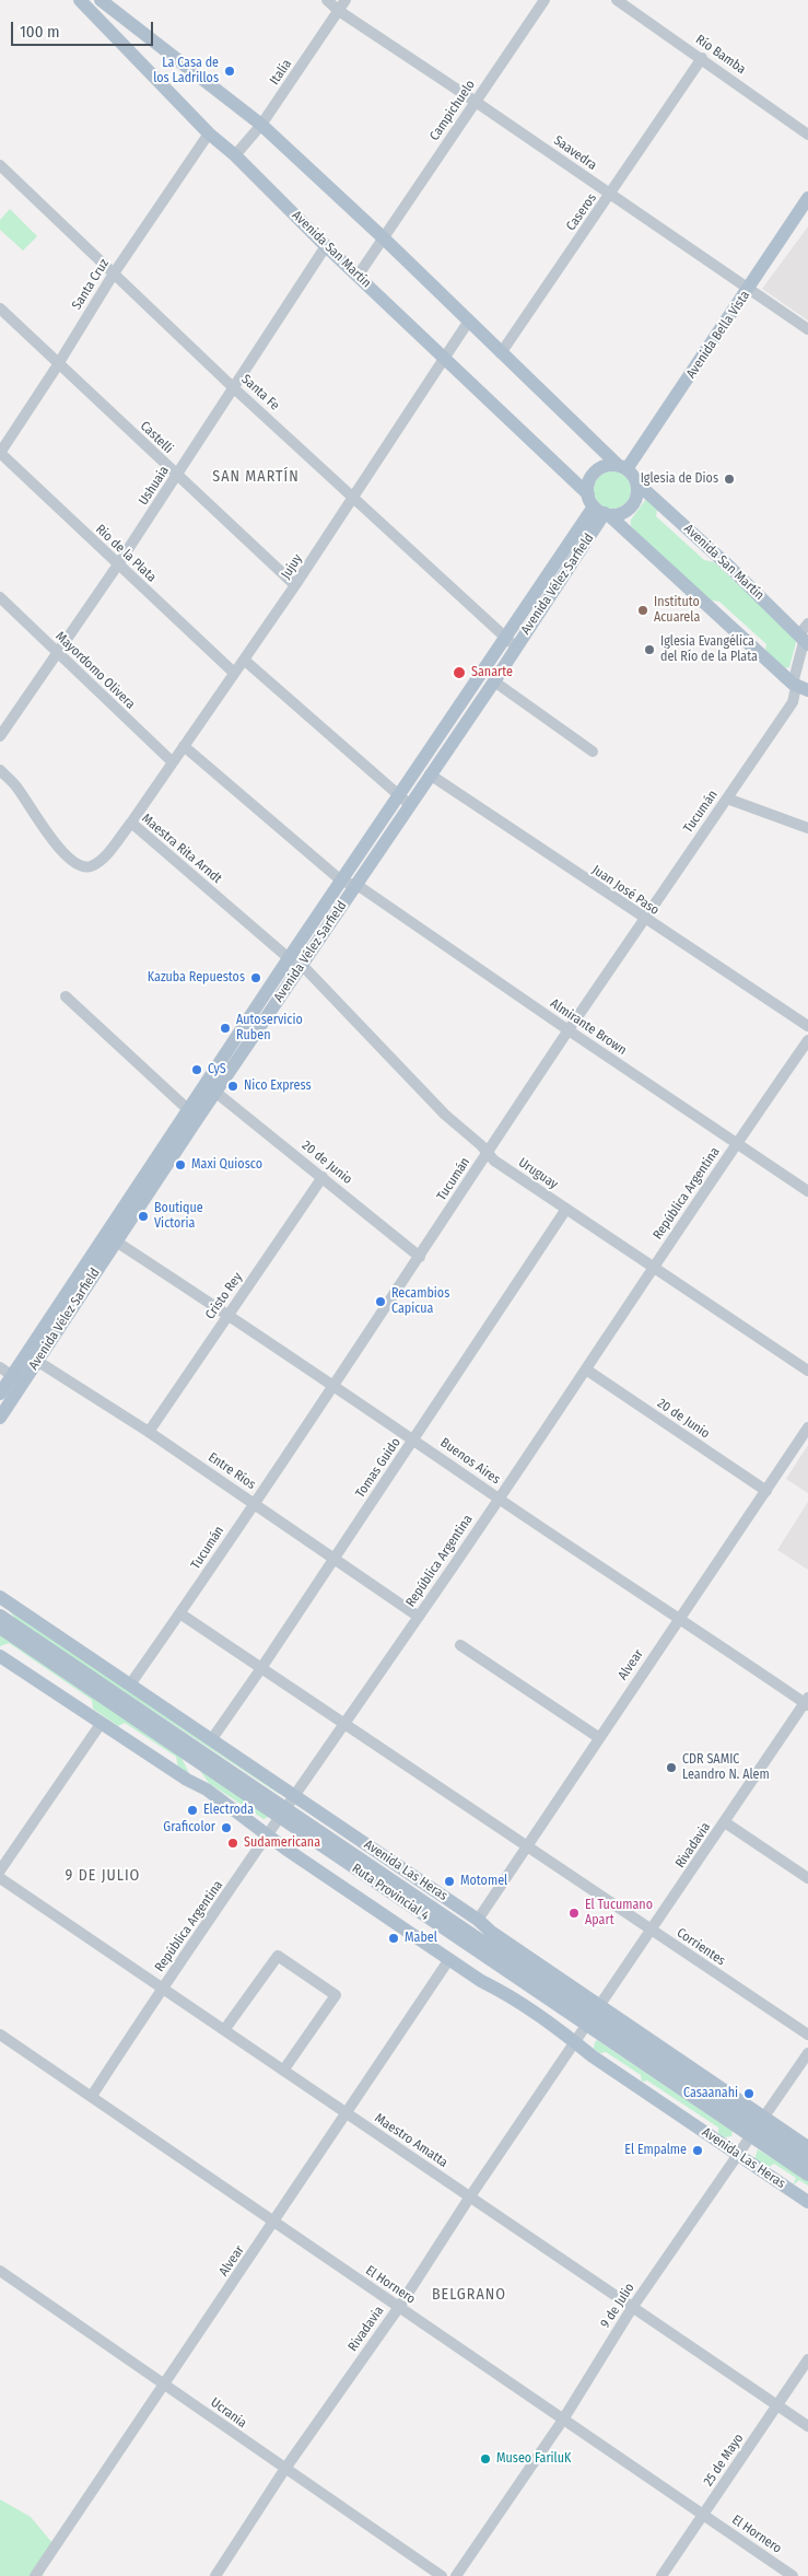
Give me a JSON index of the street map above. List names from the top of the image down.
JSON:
{
  "streets": {
    "main road": [
      "Avenida San Martín",
      "Avenida Bella Vista",
      "Avenida Vélez Sarfield",
      "Avenida Las Heras",
      "Ruta Provincial 4"
    ],
    "street": [
      "Río Bamba",
      "Italia",
      "Campichuelo",
      "Saavedra",
      "Caseros",
      "Santa Cruz",
      "Santa Fe",
      "Castelli",
      "Ushuaia",
      "Rio de la Plata",
      "Jujuy",
      "Mayordomo Olivera",
      "Tucumán",
      "Maestra Rita Arndt",
      "Juan José Paso",
      "Almirante Brown",
      "20 de Junio",
      "Uruguay",
      "República Argentina",
      "Cristo Rey",
      "Buenos Aires",
      "Tomas Guido",
      "Entre Ríos",
      "Alvear",
      "Rivadavia",
      "Corrientes",
      "Maestro Amatta",
      "El Hornero",
      "9 de Julio",
      "Ucrania",
      "25 de Mayo"
    ]
  },
  "crossings": [
    ["Río Bamba", "Caseros"],
    ["Italia", "Saavedra"],
    ["Italia", "Avenida San Martín"],
    ["Campichuelo", "Saavedra"],
    ["Campichuelo", "Avenida San Martín"],
    ["Saavedra", "Caseros"],
    ["Saavedra", "Avenida Bella Vista"],
    ["Avenida San Martín", "Santa Cruz"],
    ["Avenida San Martín", "Avenida Bella Vista"],
    ["Avenida San Martín", "Ushuaia"],
    ["Avenida San Martín", "Jujuy"],
    ["Avenida San Martín", "Avenida Vélez Sarfield"],
    ["Avenida San Martín", "Tucumán"],
    ["Santa Cruz", "Santa Fe"],
    ["Santa Cruz", "Castelli"],
    ["Santa Cruz", "Rio de la Plata"],
    ["Avenida Bella Vista", "Avenida Vélez Sarfield"],
    ["Santa Fe", "Ushuaia"],
    ["Santa Fe", "Jujuy"],
    ["Santa Fe", "Avenida Vélez Sarfield"],
    ["Castelli", "Ushuaia"],
    ["Castelli", "Jujuy"],
    ["Ushuaia", "Rio de la Plata"],
    ["Ushuaia", "Mayordomo Olivera"],
    ["Rio de la Plata", "Jujuy"],
    ["Jujuy", "Mayordomo Olivera"],
    ["Jujuy", "Maestra Rita Arndt"],
    ["Avenida Vélez Sarfield", "Maestra Rita Arndt"],
    ["Avenida Vélez Sarfield", "Juan José Paso"],
    ["Avenida Vélez Sarfield", "Almirante Brown"],
    ["Avenida Vélez Sarfield", "20 de Junio"],
    ["Avenida Vélez Sarfield", "Uruguay"],
    ["Avenida Vélez Sarfield", "Buenos Aires"],
    ["Avenida Vélez Sarfield", "Entre Ríos"],
    ["Tucumán", "Juan José Paso"],
    ["Tucumán", "Almirante Brown"],
    ["Tucumán", "20 de Junio"],
    ["Tucumán", "Uruguay"],
    ["Tucumán", "Buenos Aires"],
    ["Tucumán", "Entre Ríos"],
    ["Tucumán", "Avenida Las Heras"],
    ["Tucumán", "Corrientes"],
    ["Maestra Rita Arndt", "Uruguay"],
    ["Almirante Brown", "República Argentina"],
    ["20 de Junio", "República Argentina"],
    ["20 de Junio", "Cristo Rey"],
    ["20 de Junio", "Alvear"],
    ["Uruguay", "República Argentina"],
    ["Uruguay", "Tomas Guido"],
    ["República Argentina", "Buenos Aires"],
    ["República Argentina", "Entre Ríos"],
    ["República Argentina", "Avenida Las Heras"],
    ["República Argentina", "Ruta Provincial 4"],
    ["República Argentina", "Corrientes"],
    ["República Argentina", "Maestro Amatta"],
    ["República Argentina", "El Hornero"],
    ["Cristo Rey", "Buenos Aires"],
    ["Cristo Rey", "Entre Ríos"],
    ["Buenos Aires", "Tomas Guido"],
    ["Buenos Aires", "Alvear"],
    ["Buenos Aires", "Rivadavia"],
    ["Tomas Guido", "Entre Ríos"],
    ["Tomas Guido", "Avenida Las Heras"],
    ["Tomas Guido", "Corrientes"],
    ["Alvear", "Avenida Las Heras"],
    ["Alvear", "Corrientes"],
    ["Alvear", "Maestro Amatta"],
    ["Alvear", "El Hornero"],
    ["Alvear", "Ucrania"],
    ["Rivadavia", "Avenida Las Heras"],
    ["Rivadavia", "Ruta Provincial 4"],
    ["Rivadavia", "Corrientes"],
    ["Rivadavia", "Maestro Amatta"],
    ["Rivadavia", "El Hornero"],
    ["Rivadavia", "Ucrania"],
    ["Avenida Las Heras", "Ruta Provincial 4"],
    ["Avenida Las Heras", "9 de Julio"],
    ["Ruta Provincial 4", "9 de Julio"],
    ["Maestro Amatta", "9 de Julio"],
    ["Maestro Amatta", "25 de Mayo"],
    ["El Hornero", "9 de Julio"],
    ["El Hornero", "25 de Mayo"]
  ],
  "districts": ["SAN MARTÍN", "9 DE JULIO", "BELGRANO"],
  "places": [
    "La Casa de los Ladrillos",
    "Iglesia de Dios",
    "Instituto Acuarela",
    "Iglesia Evangélica del Río de la Plata",
    "Sanarte",
    "Kazuba Repuestos",
    "Autoservicio Ruben",
    "CyS",
    "Nico Express",
    "Maxi Quiosco",
    "Boutique Victoria",
    "Recambios Capicua",
    "CDR SAMIC Leandro N. Alem",
    "Electroda",
    "Graficolor",
    "Sudamericana",
    "Motomel",
    "El Tucumano Apart",
    "Mabel",
    "Casaanahi",
    "El Empalme",
    "Museo FariluK"
  ],
  "scale_bar": "100 m"
}
